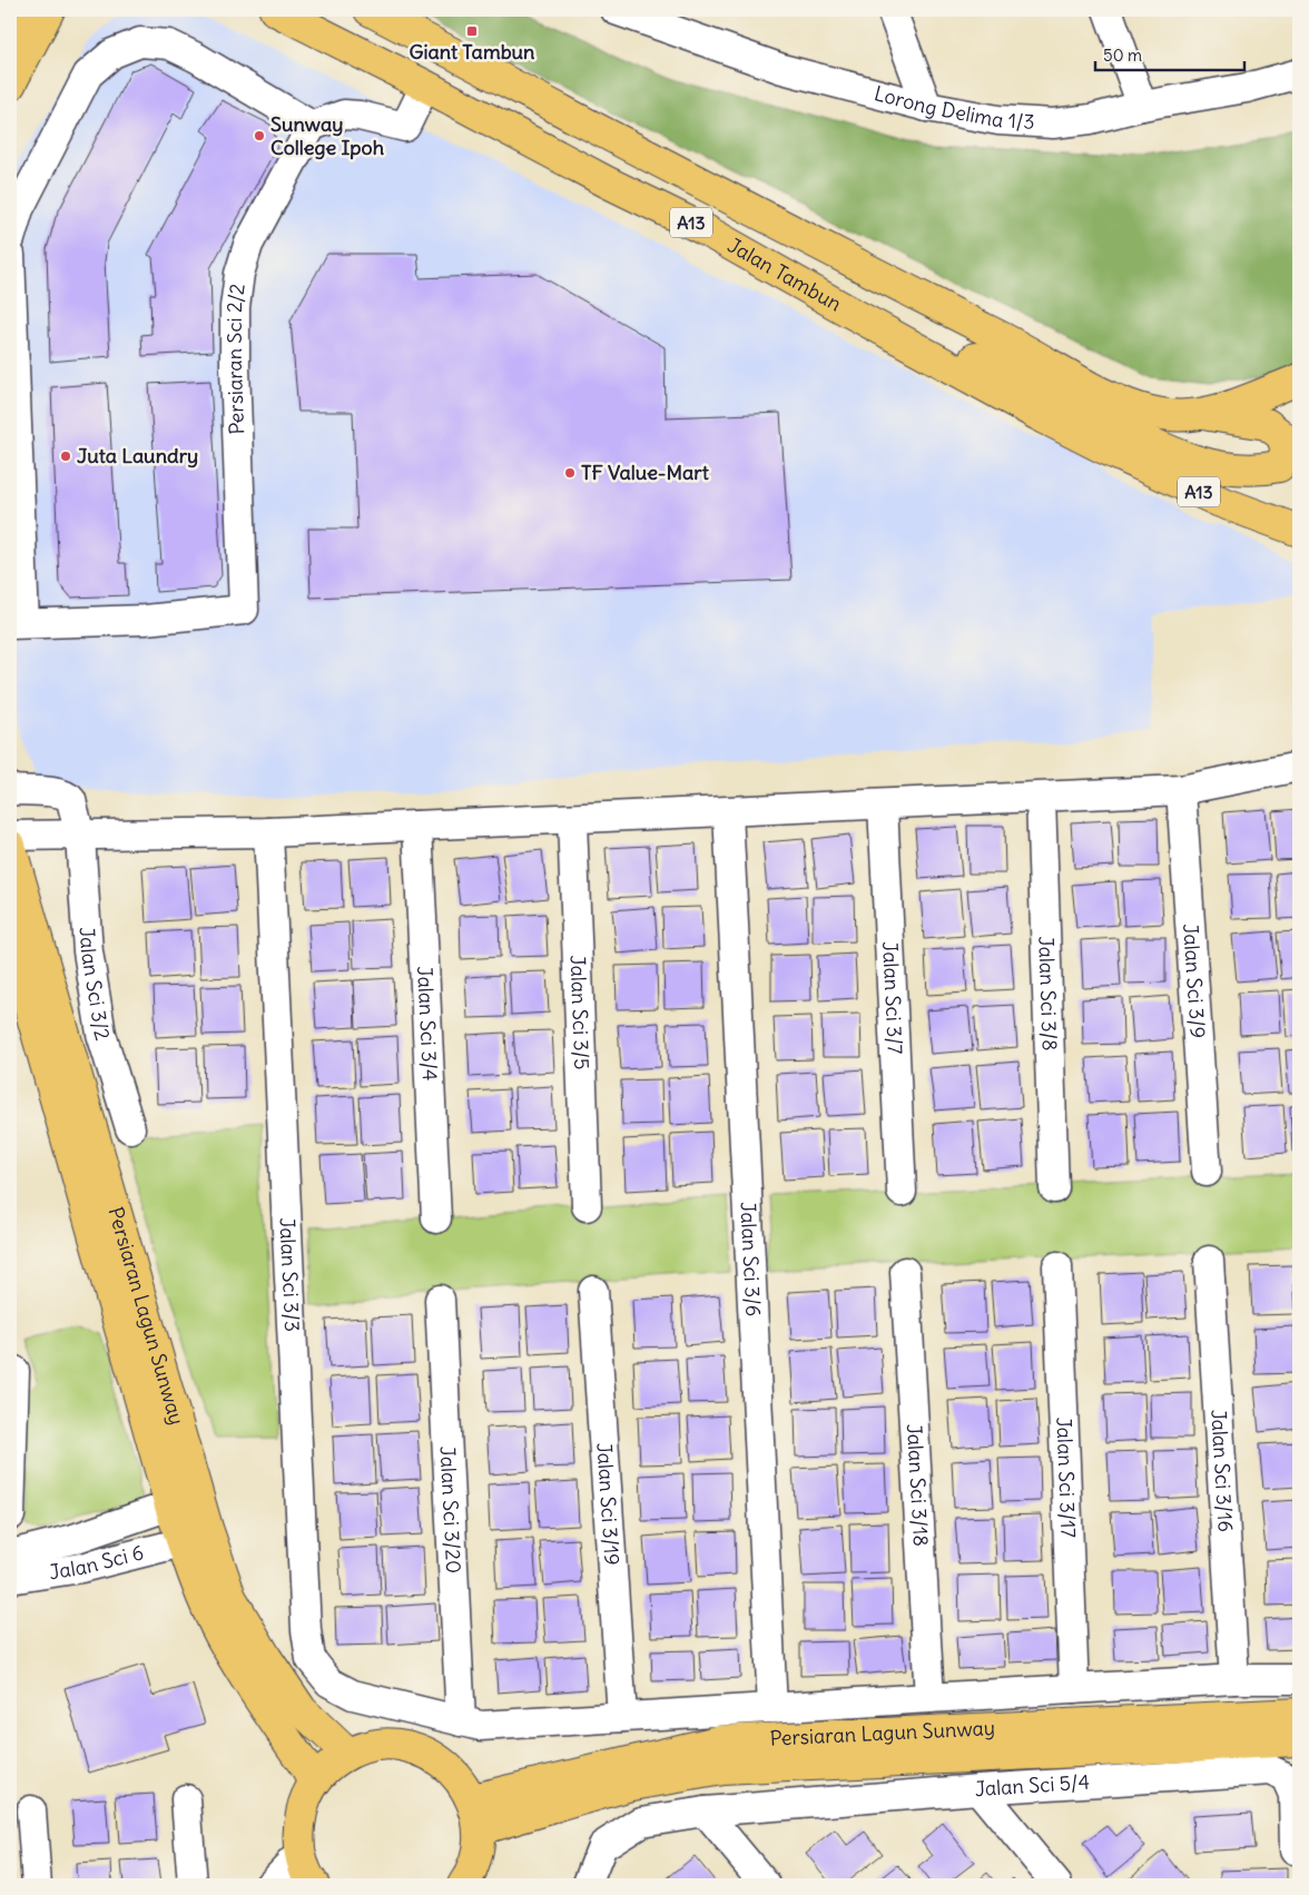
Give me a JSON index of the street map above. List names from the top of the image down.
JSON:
{
  "streets": {
    "main road": ["A13", "Jalan Tambun", "Persiaran Lagun Sunway"],
    "street": [
      "Lorong Delima 1/3",
      "Persiaran Sci 2/2",
      "Jalan Sci 3/9",
      "Jalan Sci 3/2",
      "Jalan Sci 3/8",
      "Jalan Sci 3/7",
      "Jalan Sci 3/5",
      "Jalan Sci 3/4",
      "Jalan Sci 3/6",
      "Jalan Sci 3/3",
      "Jalan Sci 3/16",
      "Jalan Sci 3/17",
      "Jalan Sci 3/18",
      "Jalan Sci 3/19",
      "Jalan Sci 3/20",
      "Jalan Sci 6",
      "Jalan Sci 5/4"
    ]
  },
  "crossings": [
    ["Jalan Sci 3/6", "Jalan Sci 3/3"],
    ["Jalan Sci 3/3", "Jalan Sci 3/16"],
    ["Jalan Sci 3/3", "Jalan Sci 3/17"],
    ["Jalan Sci 3/3", "Jalan Sci 3/18"],
    ["Jalan Sci 3/3", "Jalan Sci 3/19"],
    ["Jalan Sci 3/3", "Jalan Sci 3/20"],
    ["Persiaran Lagun Sunway", "Jalan Sci 6"]
  ],
  "places": {
    "transit": ["Giant Tambun"],
    "other": ["Sunway College Ipoh", "Juta Laundry", "TF Value-Mart"]
  },
  "scale_bar": "50 m"
}
